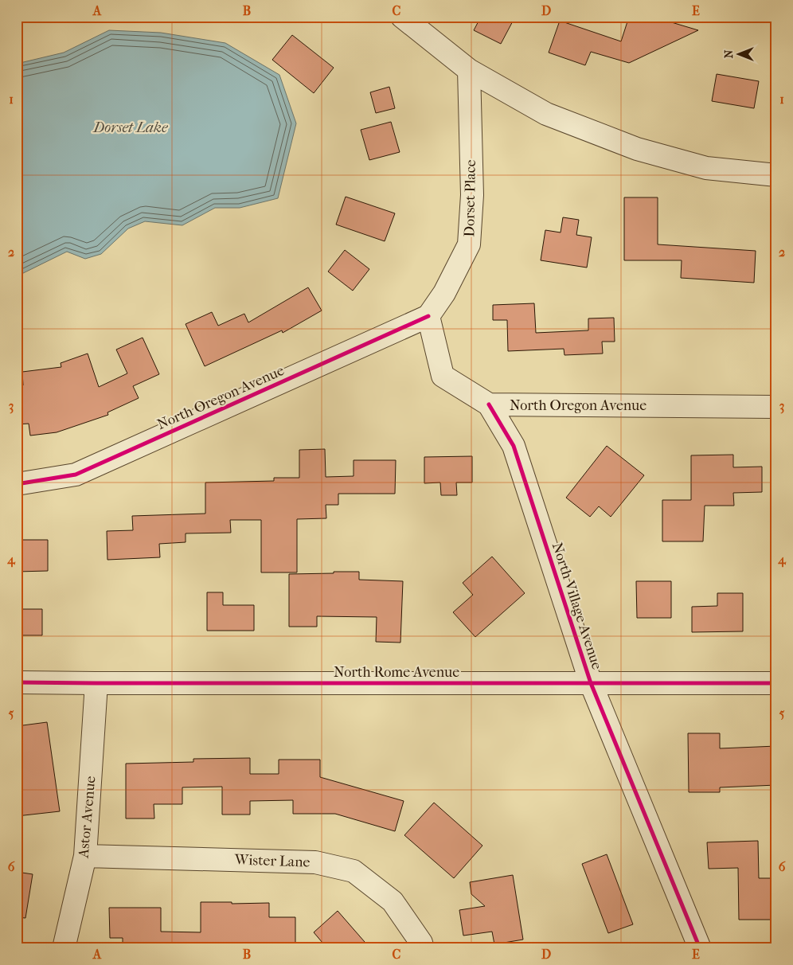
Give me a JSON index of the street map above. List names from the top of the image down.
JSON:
{
  "streets": {
    "street": [
      "Dorset Place",
      "North Oregon Avenue",
      "North Village Avenue",
      "North Rome Avenue",
      "Astor Avenue",
      "Wister Lane"
    ]
  },
  "crossings": [
    ["Dorset Place", "North Oregon Avenue"],
    ["North Oregon Avenue", "North Village Avenue"],
    ["North Village Avenue", "North Rome Avenue"],
    ["North Rome Avenue", "Astor Avenue"],
    ["Astor Avenue", "Wister Lane"]
  ],
  "water": ["Dorset Lake"],
  "north": "left",
  "grid": {
    "columns": [
      "A",
      "B",
      "C",
      "D",
      "E"
    ],
    "rows": [
      "1",
      "2",
      "3",
      "4",
      "5",
      "6"
    ]
  }
}
